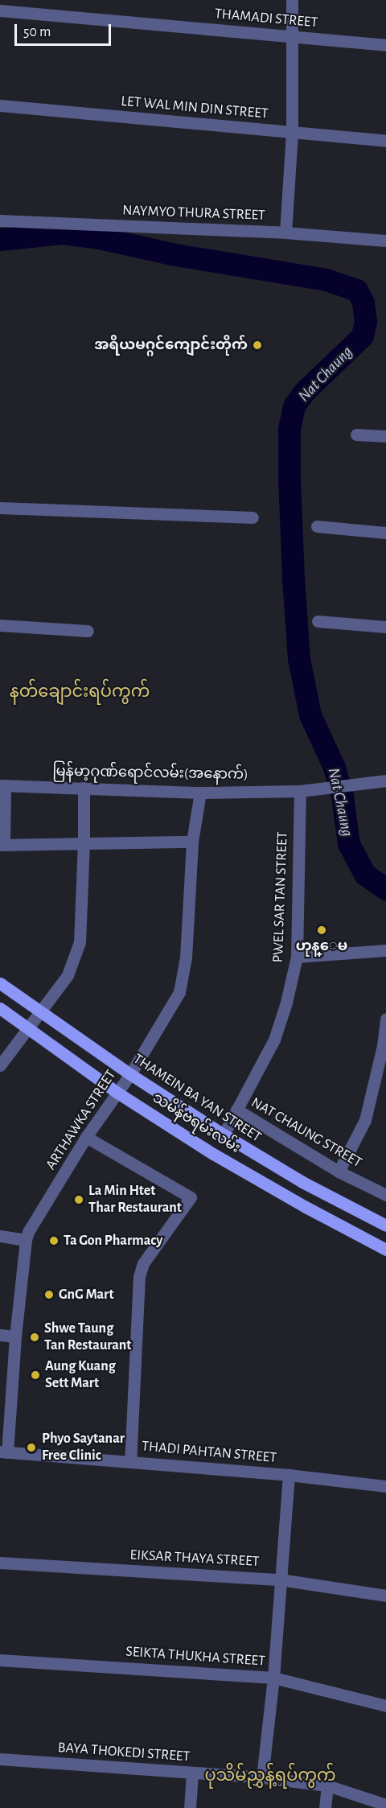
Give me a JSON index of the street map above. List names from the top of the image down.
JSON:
{
  "streets": {
    "main road": ["THAMEIN BA YAN STREET", "သမိန်ဗရမ်းလမ်း"],
    "street": [
      "THAMADI STREET",
      "LET WAL MIN DIN STREET",
      "NAYMYO THURA STREET",
      "မြန်မာ့ဂုဏ်ရောင်လမ်း(အနောက်)",
      "PWEL SAR TAN STREET",
      "ARTHAWKA STREET",
      "NAT CHAUNG STREET",
      "THADI PAHTAN STREET",
      "EIKSAR THAYA STREET",
      "SEIKTA THUKHA STREET",
      "BAYA THOKEDI STREET"
    ]
  },
  "crossings": [
    ["မြန်မာ့ဂုဏ်ရောင်လမ်း(အနောက်)", "PWEL SAR TAN STREET"],
    ["မြန်မာ့ဂုဏ်ရောင်လမ်း(အနောက်)", "ARTHAWKA STREET"],
    ["PWEL SAR TAN STREET", "THAMEIN BA YAN STREET"],
    ["PWEL SAR TAN STREET", "NAT CHAUNG STREET"],
    ["THAMEIN BA YAN STREET", "ARTHAWKA STREET"],
    ["ARTHAWKA STREET", "သမိန်ဗရမ်းလမ်း"]
  ],
  "districts": ["နတ်ချောင်းရပ်ကွက်", "ပုသိမ်ညွှန့်ရပ်ကွက်"],
  "water": ["Nat Chaung"],
  "places": [
    "အရိယမဂ္ဂင်ကျောင်းတိုက်",
    "ဟုန္ေမ",
    "La Min Htet Thar Restaurant",
    "Ta Gon Pharmacy",
    "GnG Mart",
    "Shwe Taung Tan Restaurant",
    "Aung Kuang Sett Mart",
    "Phyo Saytanar Free Clinic"
  ],
  "scale_bar": "50 m"
}
